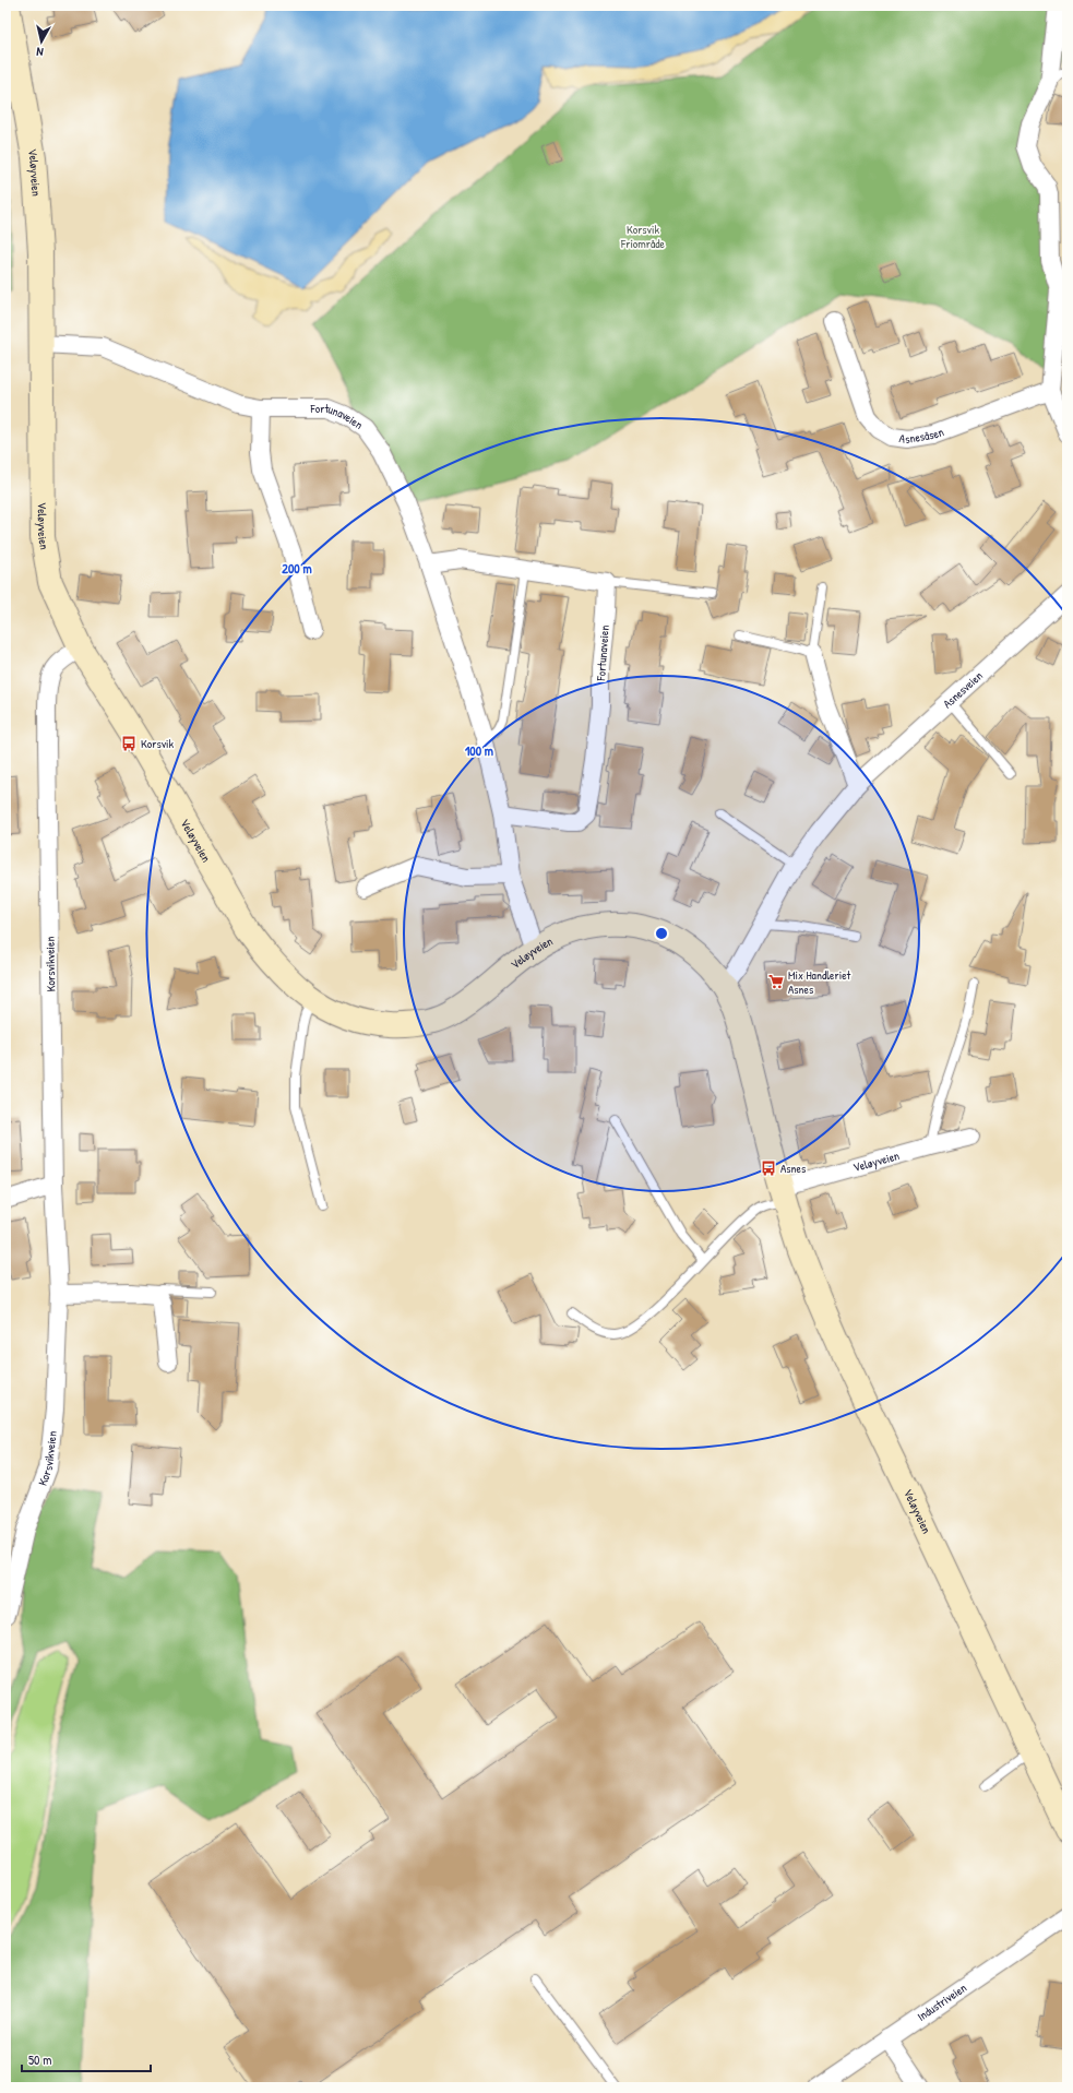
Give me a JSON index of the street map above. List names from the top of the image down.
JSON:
{
  "streets": {
    "main road": ["Veløyveien"],
    "street": [
      "Fortunaveien",
      "Asnesåsen",
      "Asnesveien",
      "Korsvikveien",
      "Industriveien"
    ]
  },
  "crossings": [
    ["Veløyveien", "Fortunaveien"],
    ["Veløyveien", "Asnesveien"],
    ["Veløyveien", "Korsvikveien"]
  ],
  "parks": ["Korsvik Friområde"],
  "places": {
    "bus stop": ["Korsvik", "Asnes"],
    "supermarket": ["Mix Handleriet Asnes"]
  },
  "scale_bar": "50 m",
  "north": "bottom",
  "rings": ["200 m", "100 m"]
}
